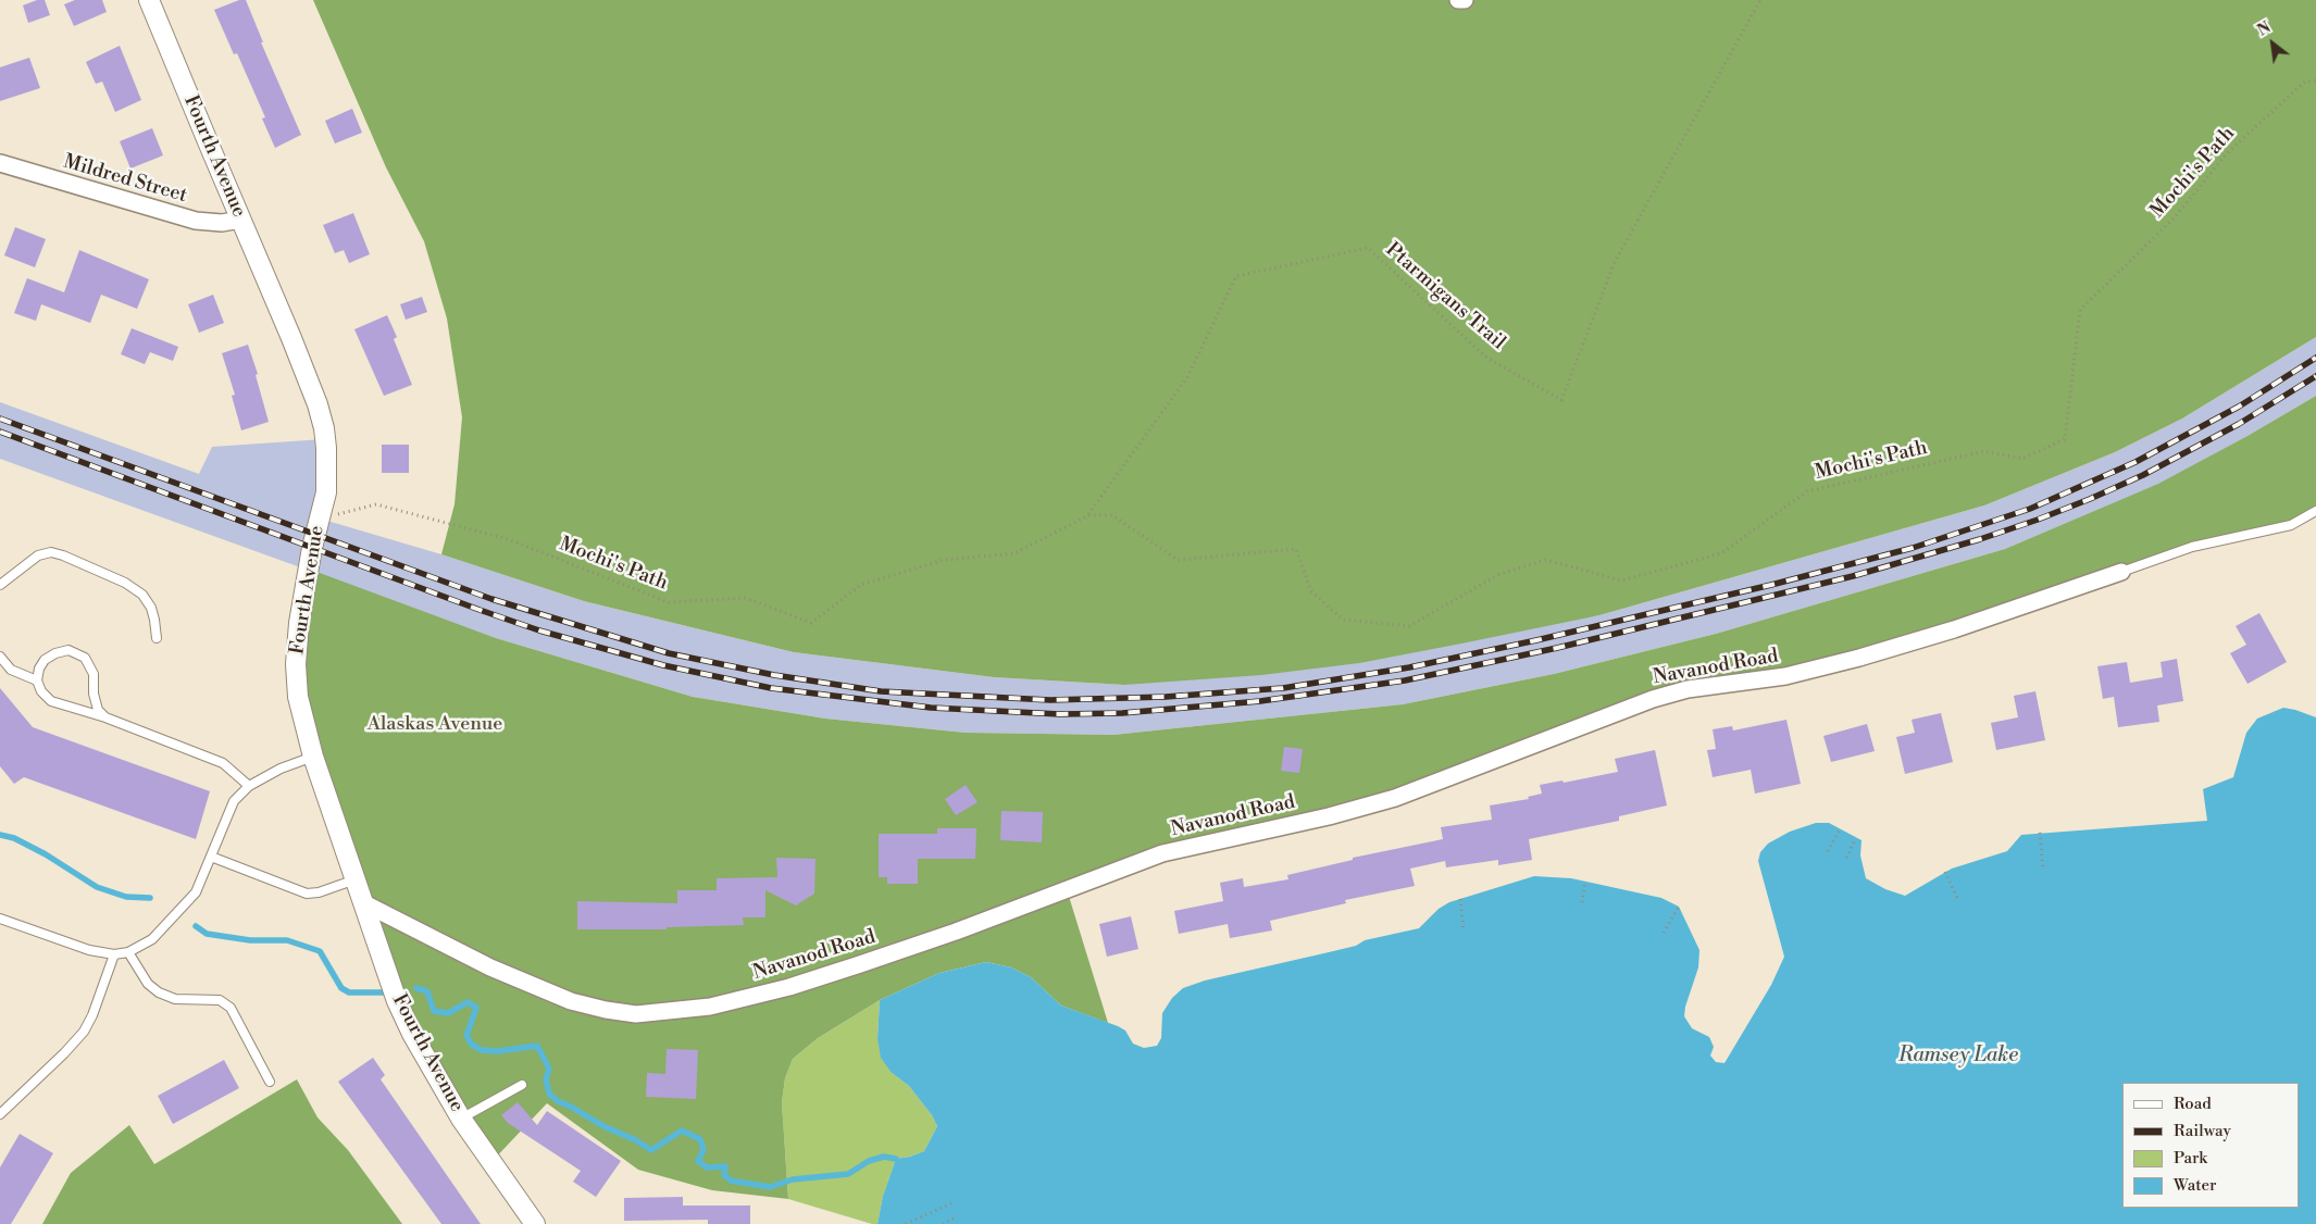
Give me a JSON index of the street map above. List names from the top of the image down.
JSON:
{
  "streets": {
    "street": ["Fourth Avenue", "Mildred Street", "Navanod Road"],
    "path": ["Mochi's Path", "Ptarmigans Trail"]
  },
  "crossings": [
    ["Fourth Avenue", "Mochi's Path"],
    ["Fourth Avenue", "Mildred Street"],
    ["Fourth Avenue", "Navanod Road"],
    ["Mochi's Path", "Ptarmigans Trail"]
  ],
  "water": ["Ramsey Lake"],
  "parks": ["Alaskas Avenue"],
  "legend": [
    "Road",
    "Railway",
    "Park",
    "Water"
  ],
  "north": "top left"
}
